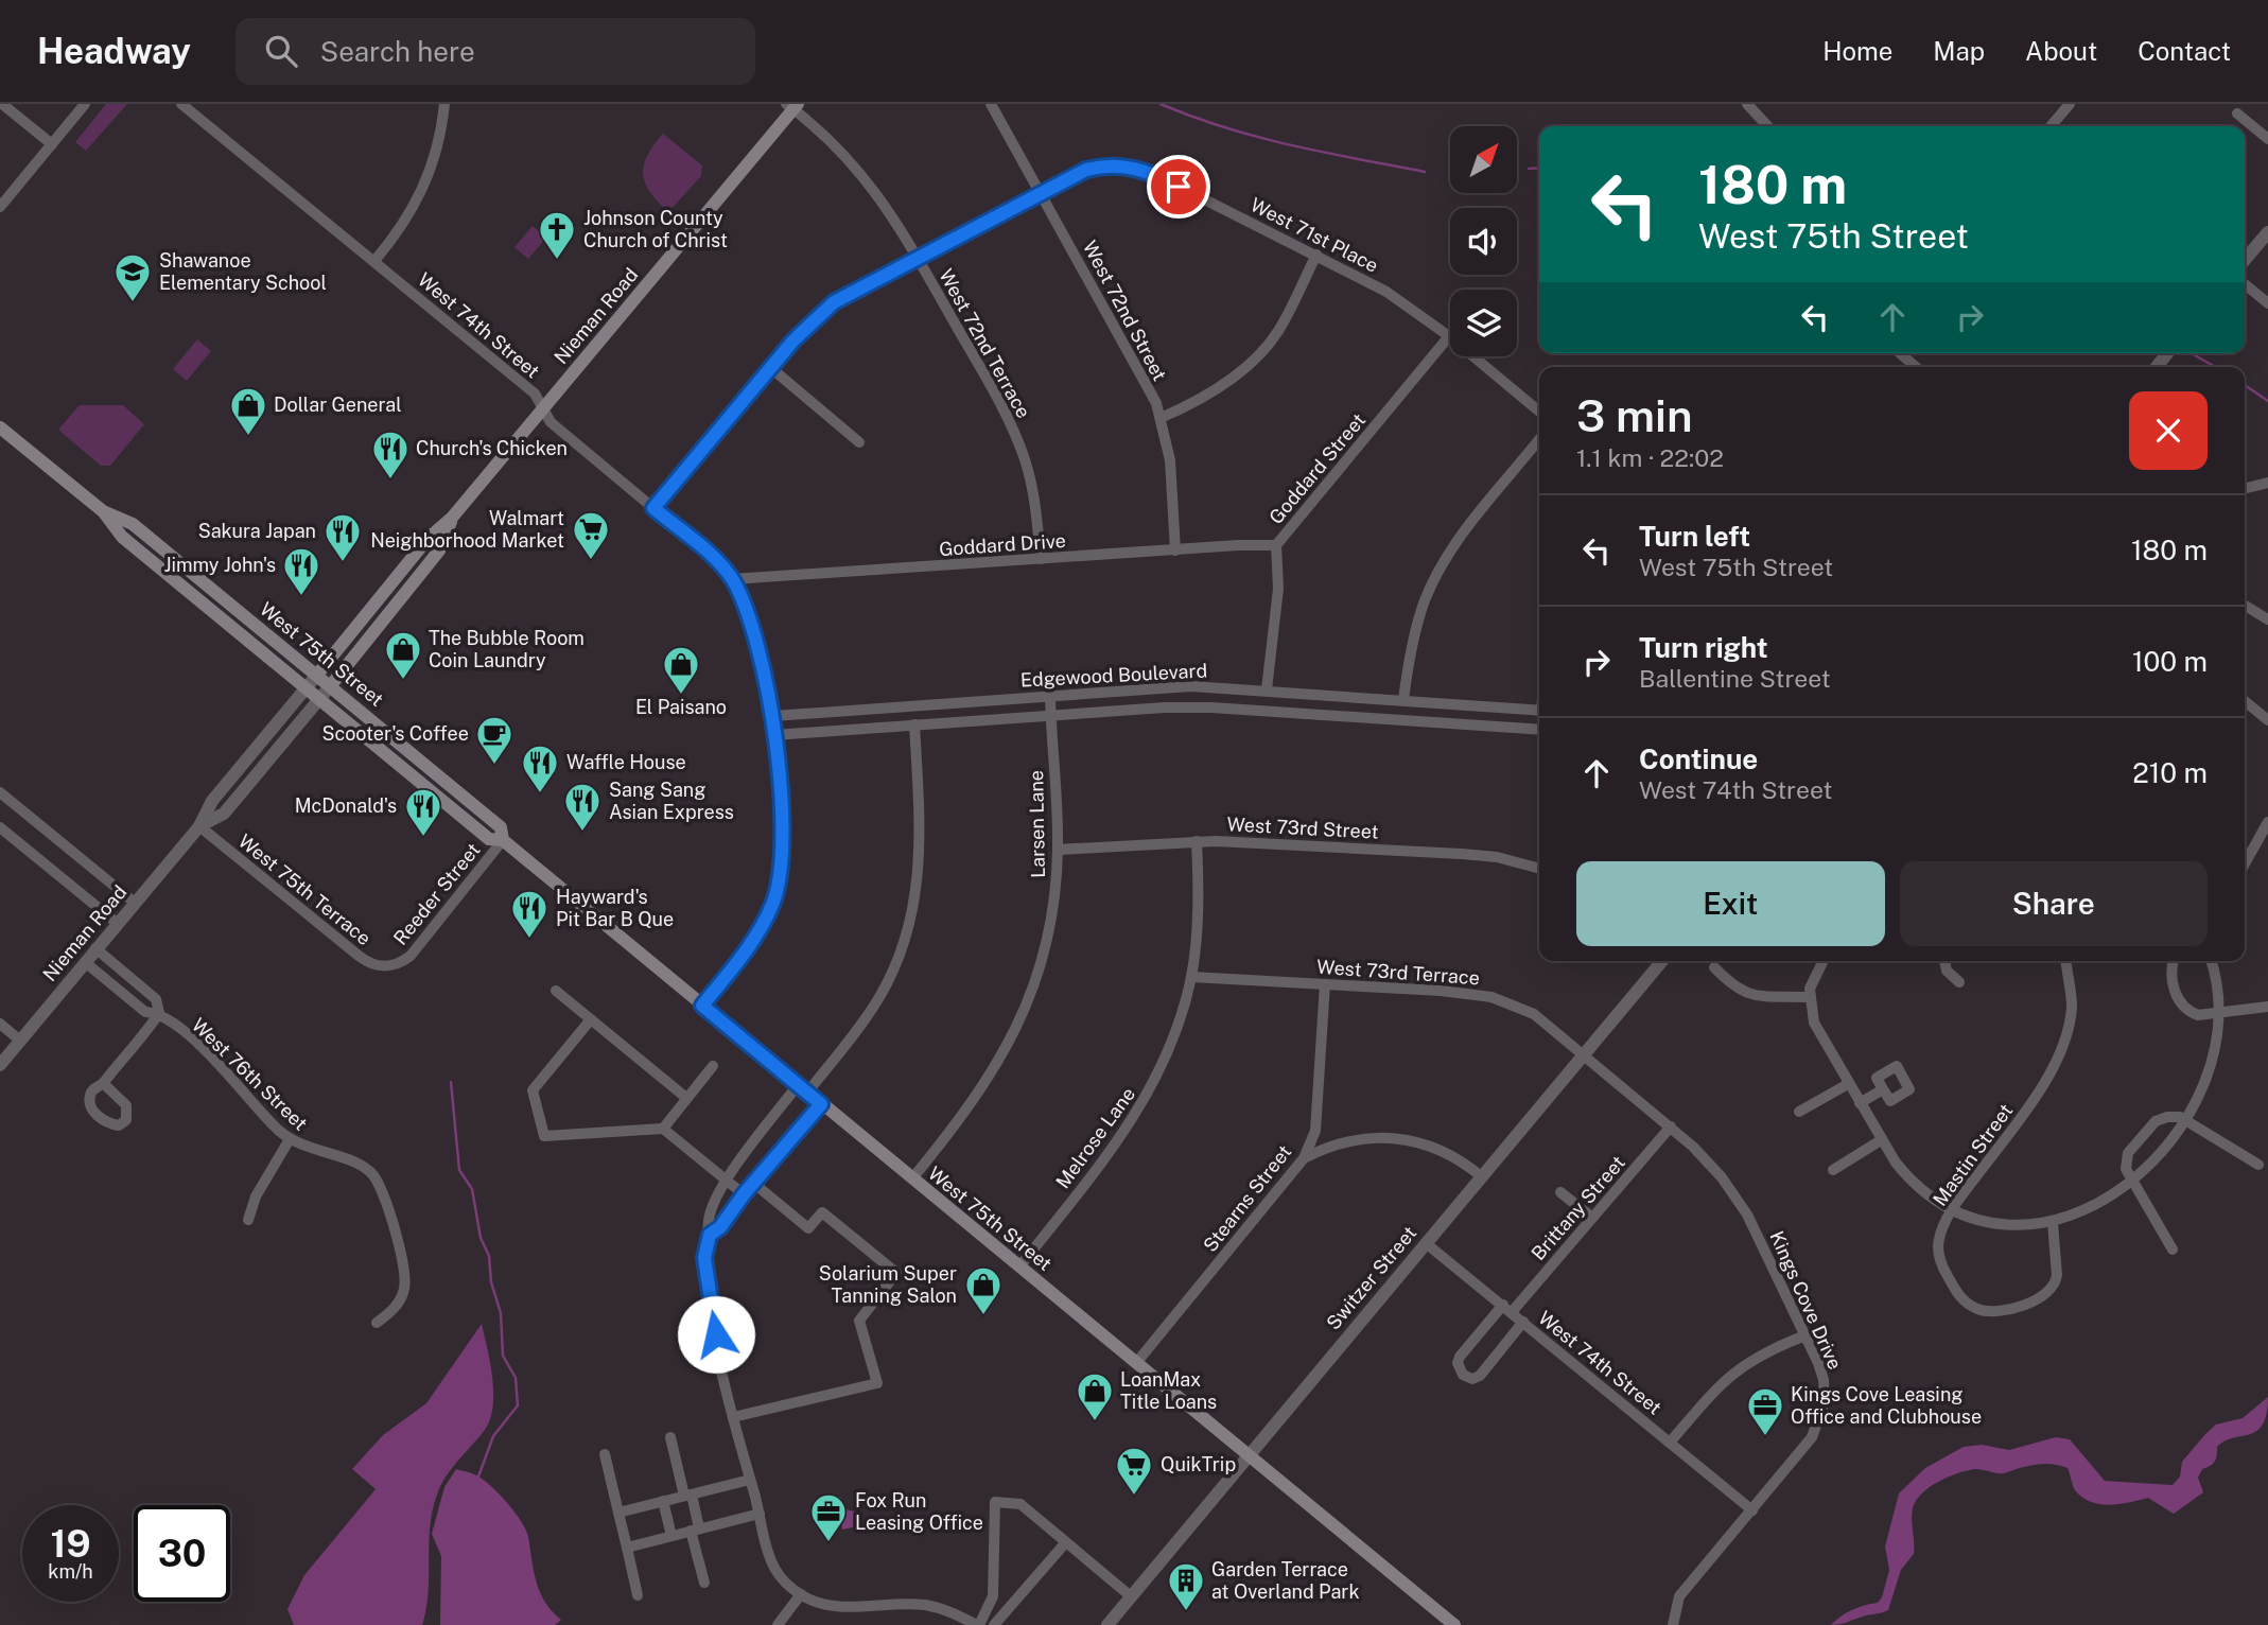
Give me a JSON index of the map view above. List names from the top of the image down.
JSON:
{
  "streets": {
    "main road": ["Nieman Road", "West 75th Street"],
    "street": [
      "West 71st Place",
      "West 72nd Street",
      "West 74th Street",
      "West 72nd Terrace",
      "Goddard Street",
      "Goddard Drive",
      "Edgewood Boulevard",
      "Larsen Lane",
      "West 73rd Street",
      "West 75th Terrace",
      "Reeder Street",
      "West 73rd Terrace",
      "West 76th Street",
      "Melrose Lane",
      "Mastin Street",
      "Stearns Street",
      "Brittany Street",
      "Switzer Street",
      "Kings Cove Drive"
    ]
  },
  "crossings": [
    ["West 71st Place", "West 72nd Street"],
    ["West 71st Place", "Goddard Street"],
    ["West 72nd Street", "Goddard Drive"],
    ["Nieman Road", "West 74th Street"],
    ["Nieman Road", "West 72nd Terrace"],
    ["Nieman Road", "West 75th Street"],
    ["Nieman Road", "West 75th Terrace"],
    ["Nieman Road", "West 76th Street"],
    ["West 74th Street", "Goddard Drive"],
    ["West 74th Street", "West 75th Street"],
    ["West 74th Street", "Edgewood Boulevard"],
    ["West 74th Street", "Brittany Street"],
    ["West 74th Street", "Switzer Street"],
    ["West 74th Street", "Kings Cove Drive"],
    ["West 72nd Terrace", "Goddard Drive"],
    ["Goddard Street", "Goddard Drive"],
    ["Goddard Street", "Edgewood Boulevard"],
    ["West 75th Street", "Larsen Lane"],
    ["West 75th Street", "Reeder Street"],
    ["West 75th Street", "Melrose Lane"],
    ["West 75th Street", "Stearns Street"],
    ["West 75th Street", "Switzer Street"],
    ["Edgewood Boulevard", "Larsen Lane"],
    ["Larsen Lane", "West 73rd Street"],
    ["West 73rd Street", "Melrose Lane"],
    ["West 75th Terrace", "Reeder Street"],
    ["West 73rd Terrace", "Melrose Lane"],
    ["West 73rd Terrace", "Stearns Street"],
    ["West 73rd Terrace", "Switzer Street"],
    ["West 73rd Terrace", "Kings Cove Drive"],
    ["Brittany Street", "Kings Cove Drive"],
    ["Switzer Street", "Kings Cove Drive"]
  ],
  "places": {
    "church": ["Johnson County Church of Christ"],
    "school or university": ["Shawanoe Elementary School"],
    "shop": [
      "Dollar General",
      "The Bubble Room Coin Laundry",
      "El Paisano",
      "Solarium Super Tanning Salon",
      "LoanMax Title Loans"
    ],
    "restaurant": [
      "Church's Chicken",
      "Sakura Japan",
      "Jimmy John's",
      "Waffle House",
      "Sang Sang Asian Express",
      "McDonald's",
      "Hayward's Pit Bar B Que"
    ],
    "supermarket": ["Walmart Neighborhood Market", "QuikTrip"],
    "cafe": ["Scooter's Coffee"],
    "office": ["Kings Cove Leasing Office and Clubhouse", "Fox Run Leasing Office"],
    "building": ["Garden Terrace at Overland Park"]
  },
  "north": "top right",
  "page": {
    "header": "Headway",
    "search": "Search here",
    "nav": [
      "Home",
      "Map",
      "About",
      "Contact"
    ],
    "turn": ["180 m", "West 75th Street"],
    "heading": ["3 min", "1.1 km · 22:02"],
    "list": [
      {
        "name": "Turn left",
        "note": "West 75th Street",
        "value": "180 m"
      },
      {
        "name": "Turn right",
        "note": "Ballentine Street",
        "value": "100 m"
      },
      {
        "name": "Continue",
        "note": "West 74th Street",
        "value": "210 m"
      }
    ],
    "buttons": ["Exit", "Share"],
    "speed": "19 km/h",
    "limit": "30"
  }
}
